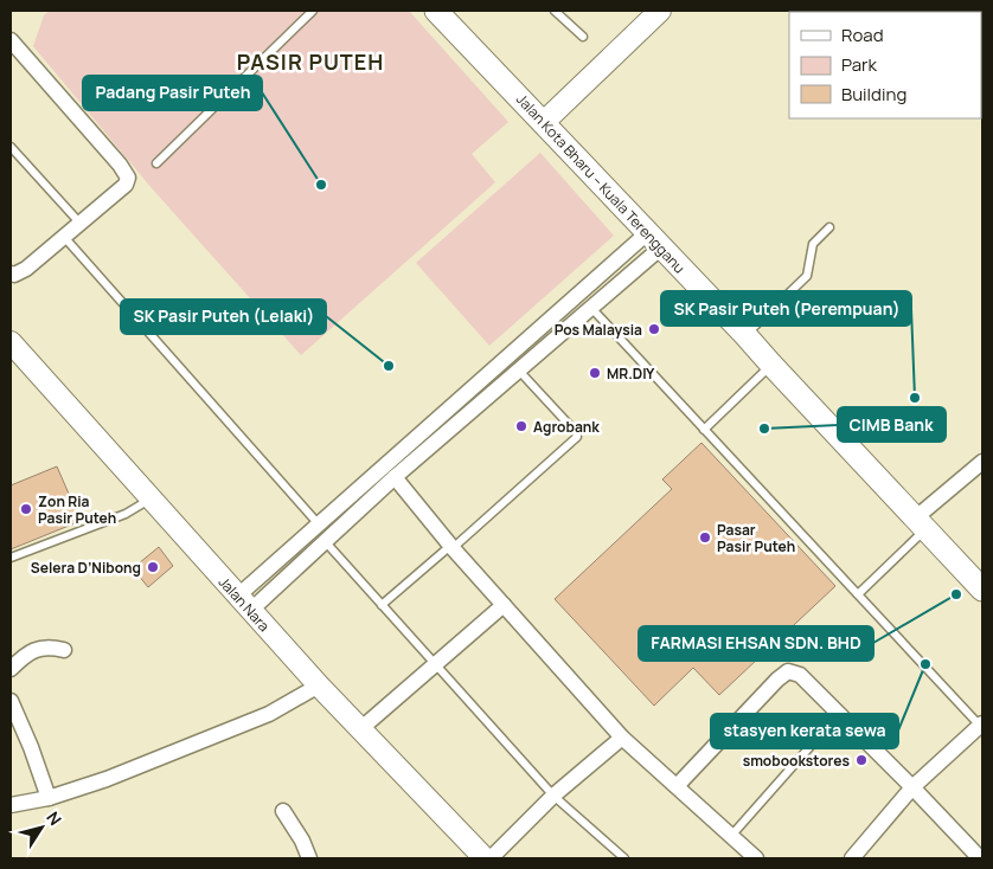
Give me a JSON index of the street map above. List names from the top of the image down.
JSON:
{
  "streets": {
    "main road": ["Jalan Kota Bharu – Kuala Terengganu", "Jalan Nara"]
  },
  "districts": ["PASIR PUTEH"],
  "places": [
    "Padang Pasir Puteh",
    "Pos Malaysia",
    "SK Pasir Puteh (Lelaki)",
    "MR.DIY",
    "SK Pasir Puteh (Perempuan)",
    "Agrobank",
    "CIMB Bank",
    "Zon Ria Pasir Puteh",
    "Pasar Pasir Puteh",
    "Selera D’Nibong",
    "FARMASI EHSAN SDN. BHD",
    "stasyen kerata sewa",
    "smobookstores"
  ],
  "legend": ["Road", "Park", "Building"],
  "north": "top right"
}
